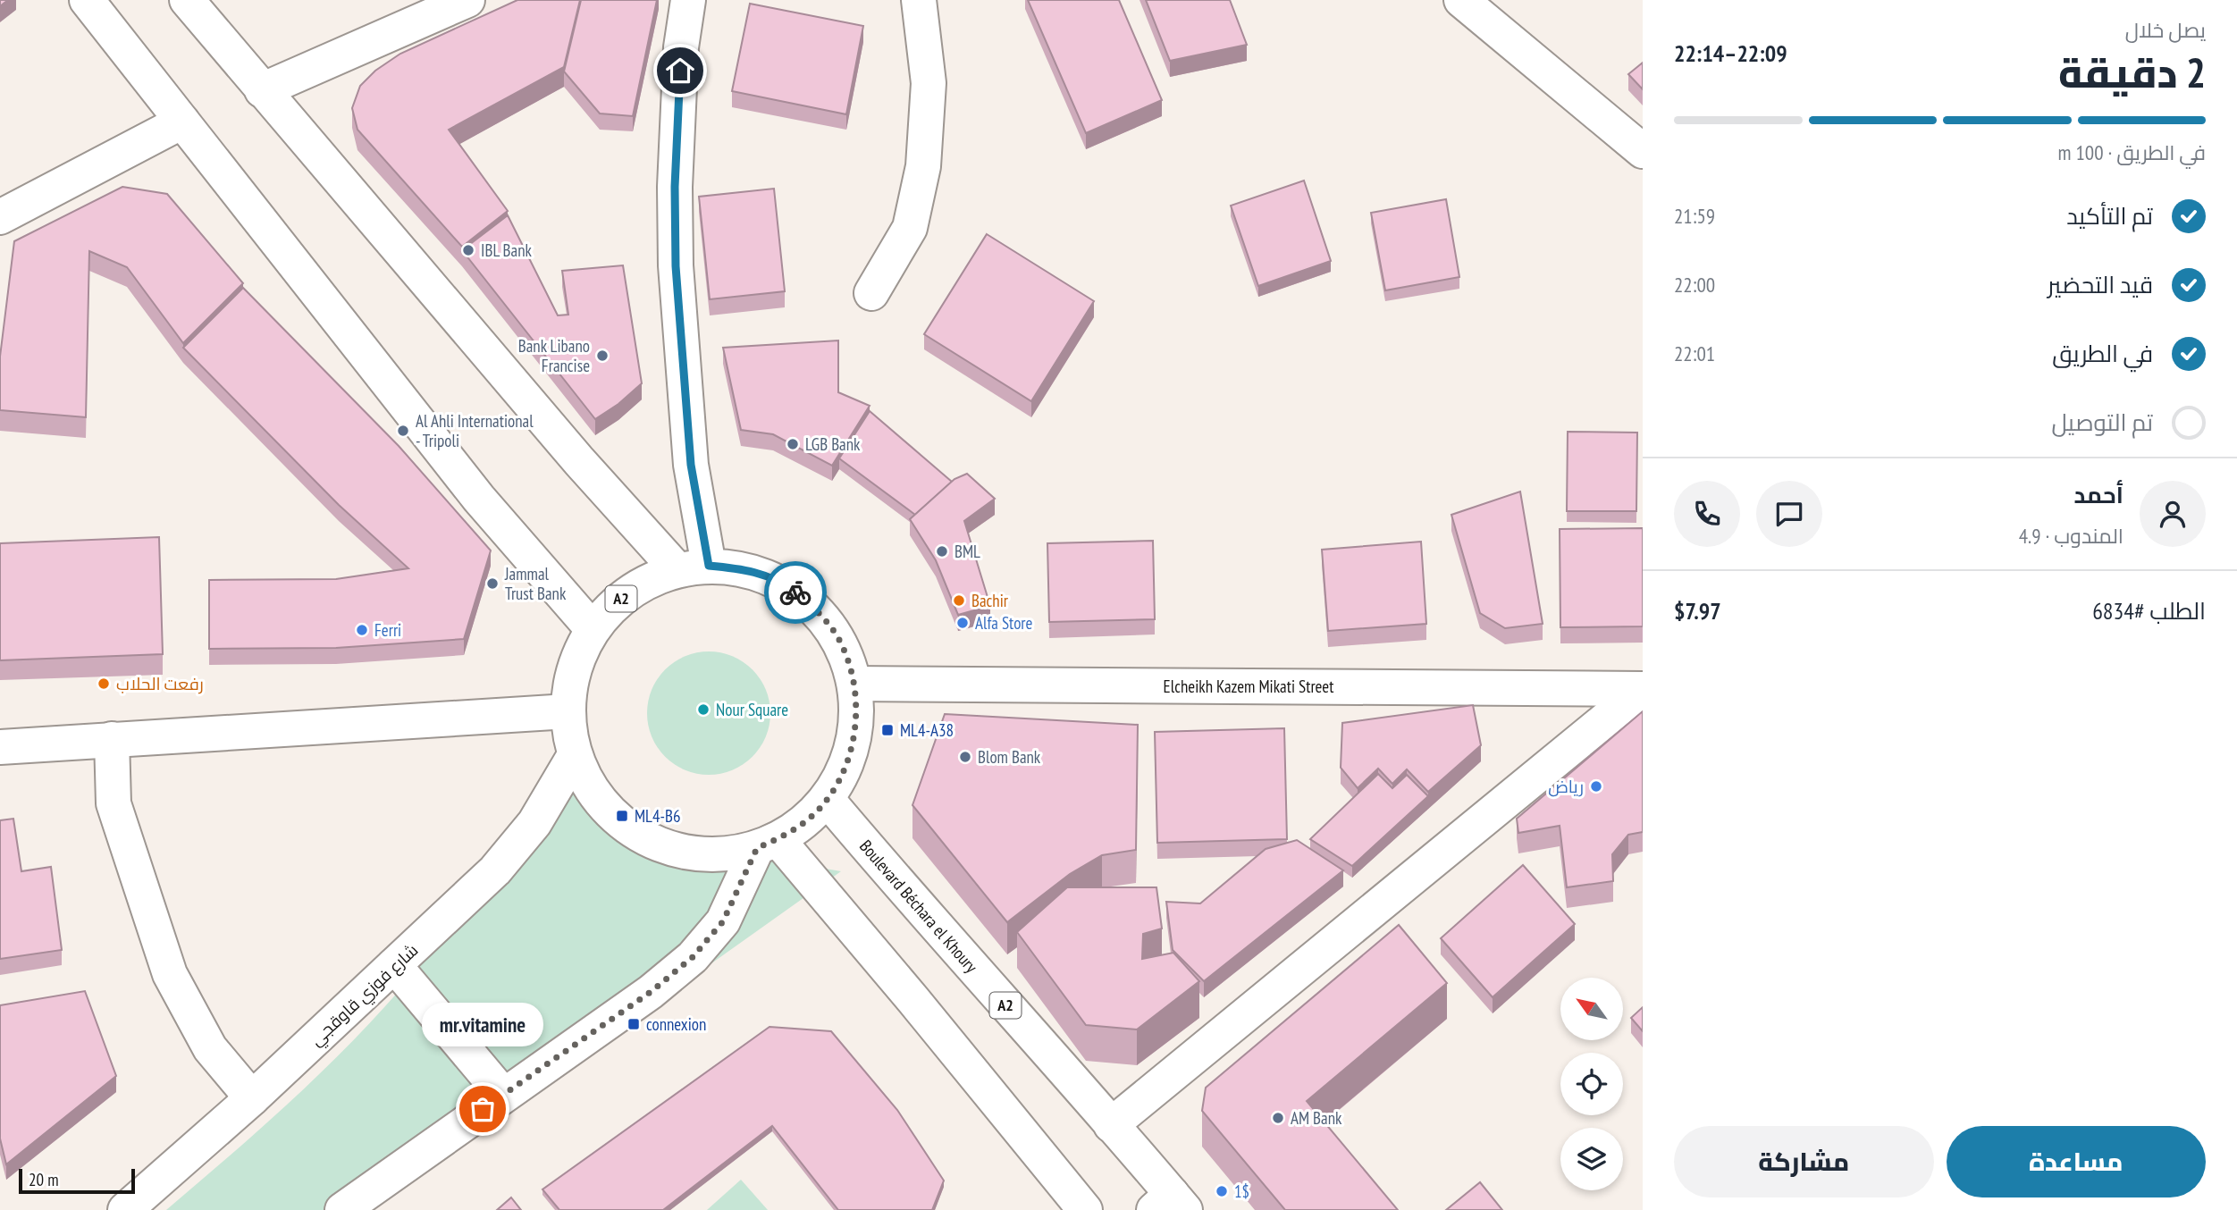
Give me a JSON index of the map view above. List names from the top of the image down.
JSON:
{
  "streets": {
    "main road": [
      "A2",
      "Elcheikh Kazem Mikati Street",
      "Boulevard Béchara el Khoury",
      "شارع فوزي قاوقجي"
    ]
  },
  "crossings": [
    ["A2", "Elcheikh Kazem Mikati Street"],
    ["A2", "Boulevard Béchara el Khoury"],
    ["A2", "شارع فوزي قاوقجي"]
  ],
  "places": {
    "other": [
      "IBL Bank",
      "Bank Libano Francise",
      "Al Ahli International - Tripoli",
      "LGB Bank",
      "BML",
      "Jammal Trust Bank",
      "Bachir",
      "Alfa Store",
      "Ferri",
      "رفعت الحلاب",
      "Nour Square",
      "Blom Bank",
      "رياض",
      "mr.vitamine",
      "AM Bank",
      "1$"
    ],
    "transit": ["ML4-A38", "ML4-B6", "connexion"]
  },
  "scale_bar": "20 m",
  "north": "top left",
  "page": {
    "heading": ["2 دقيقة", "يصل خلال", "22:09–22:14"],
    "panel": [
      "أحمد",
      "المندوب · 4.9",
      "الطلب #6834",
      "$7.97"
    ],
    "bar": "في الطريق · 100 m",
    "list": [
      ["تم التأكيد", "21:59"],
      ["قيد التحضير", "22:00"],
      ["في الطريق", "22:01"],
      "تم التوصيل"
    ],
    "bubble": "mr.vitamine",
    "buttons": ["مساعدة", "مشاركة"],
    "scale": "20 m"
  }
}
